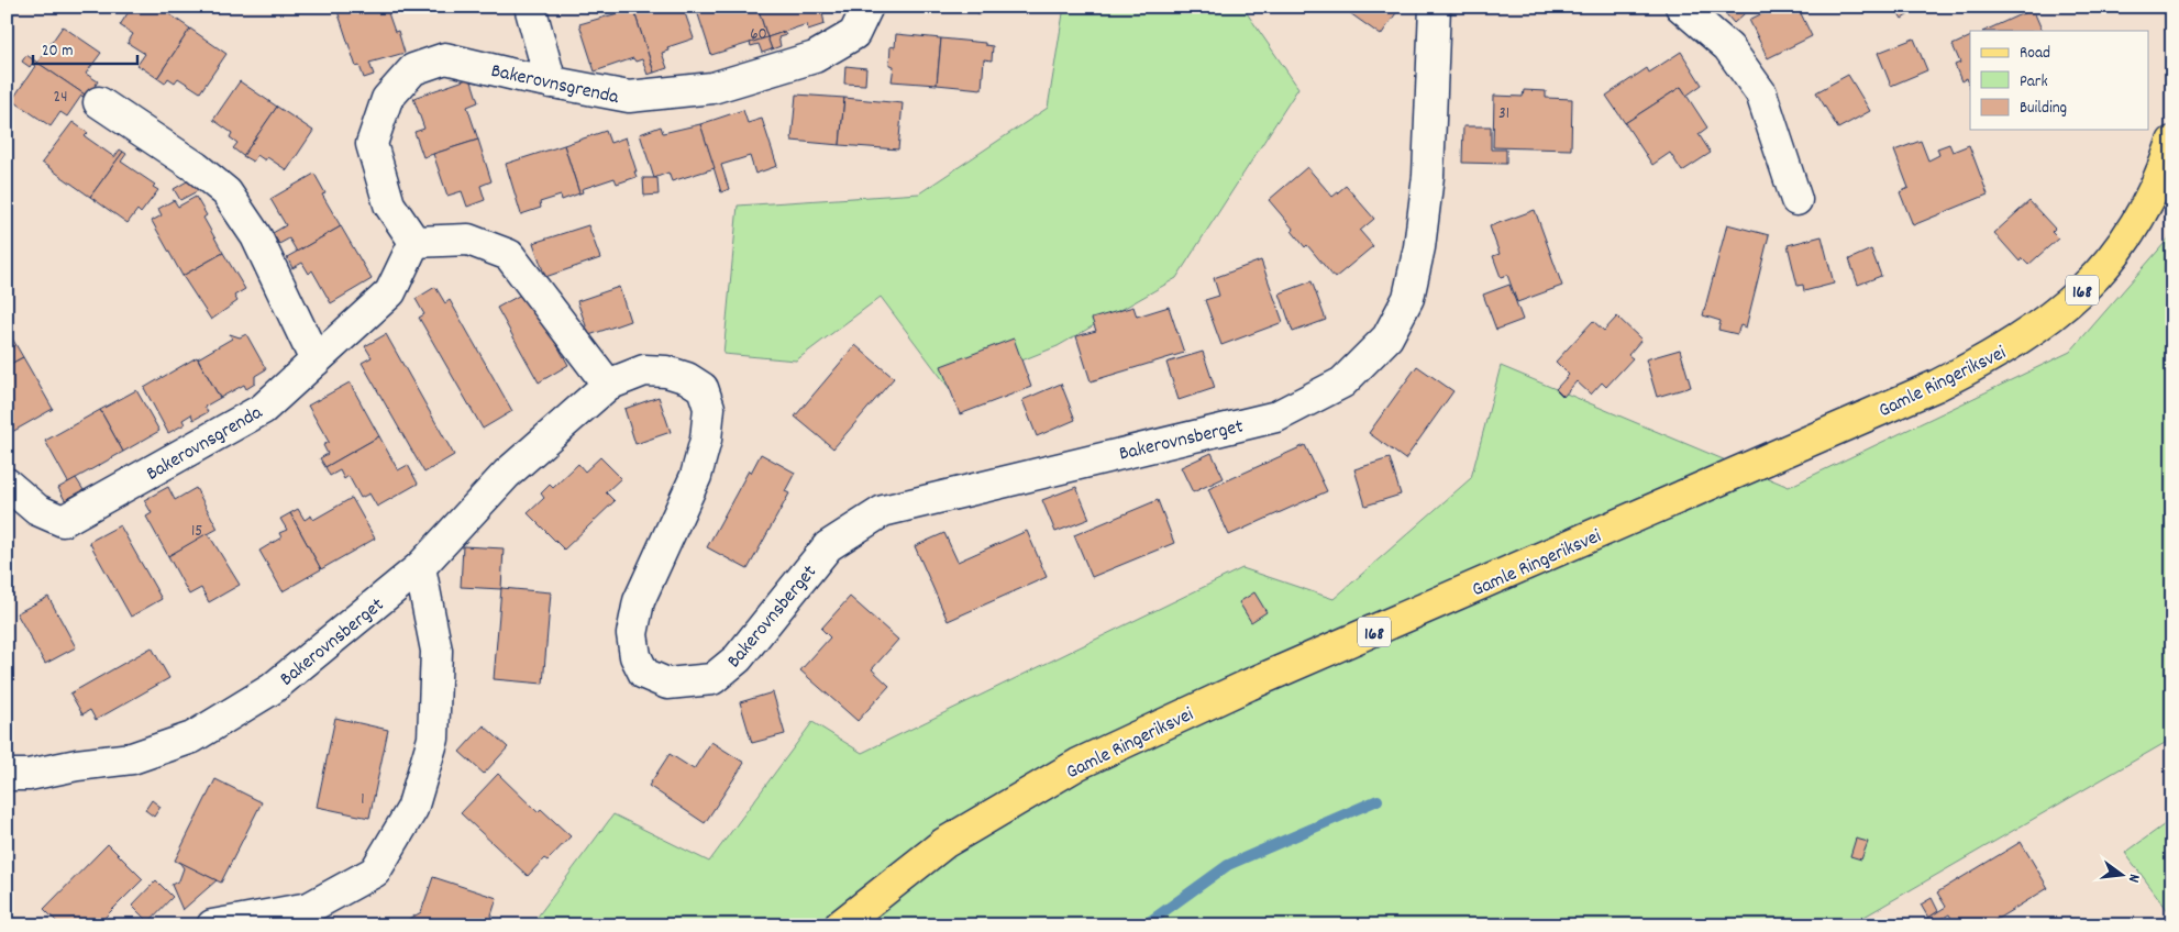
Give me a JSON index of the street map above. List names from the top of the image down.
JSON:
{
  "streets": {
    "main road": ["168", "Gamle Ringeriksvei"],
    "street": ["Bakerovnsgrenda", "Bakerovnsberget"]
  },
  "house_numbers": [
    "60",
    "24",
    "31",
    "15",
    "1"
  ],
  "legend": ["Road", "Park", "Building"],
  "scale_bar": "20 m",
  "north": "right"
}
